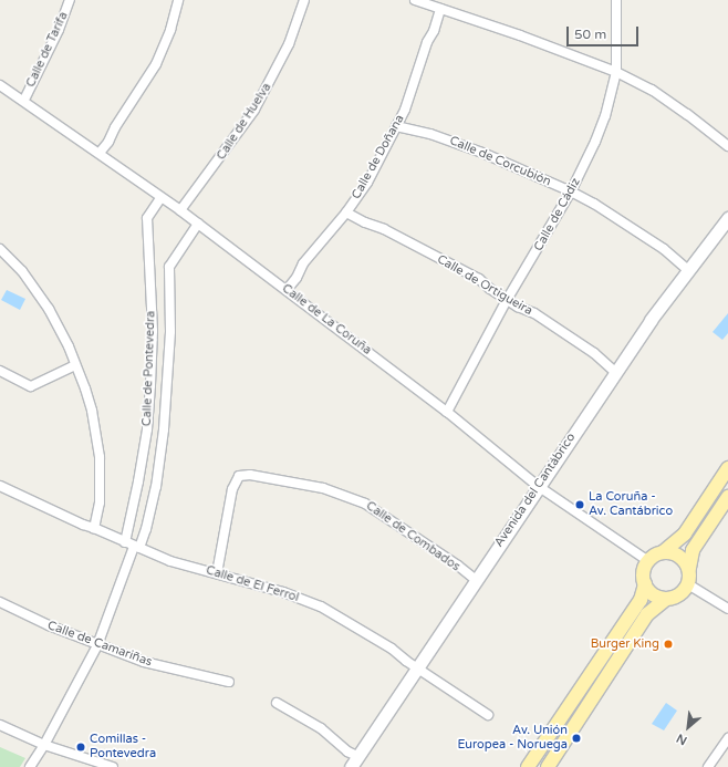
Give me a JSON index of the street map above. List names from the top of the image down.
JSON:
{
  "streets": {
    "street": [
      "Calle de Tarifa",
      "Calle de Huelva",
      "Calle de Doñana",
      "Calle de Corcubión",
      "Calle de Cádiz",
      "Calle de Ortigueira",
      "Calle de La Coruña",
      "Calle de Pontevedra",
      "Avenida del Cantábrico",
      "Calle de Combados",
      "Calle de El Ferrol",
      "Calle de Camariñas"
    ]
  },
  "crossings": [
    ["Calle de Tarifa", "Calle de La Coruña"],
    ["Calle de Huelva", "Calle de La Coruña"],
    ["Calle de Doñana", "Calle de Corcubión"],
    ["Calle de Doñana", "Calle de Ortigueira"],
    ["Calle de Doñana", "Calle de La Coruña"],
    ["Calle de Corcubión", "Calle de Cádiz"],
    ["Calle de Corcubión", "Avenida del Cantábrico"],
    ["Calle de Cádiz", "Calle de Ortigueira"],
    ["Calle de Cádiz", "Calle de La Coruña"],
    ["Calle de Ortigueira", "Avenida del Cantábrico"],
    ["Calle de La Coruña", "Calle de Pontevedra"],
    ["Calle de La Coruña", "Avenida del Cantábrico"],
    ["Calle de Pontevedra", "Calle de El Ferrol"],
    ["Calle de Pontevedra", "Calle de Camariñas"],
    ["Avenida del Cantábrico", "Calle de Combados"],
    ["Avenida del Cantábrico", "Calle de El Ferrol"],
    ["Calle de Combados", "Calle de El Ferrol"]
  ],
  "places": [
    "La Coruña - Av. Cantábrico",
    "Burger King",
    "Av. Unión Europea - Noruega",
    "Comillas - Pontevedra"
  ],
  "scale_bar": "50 m",
  "north": "bottom left"
}
